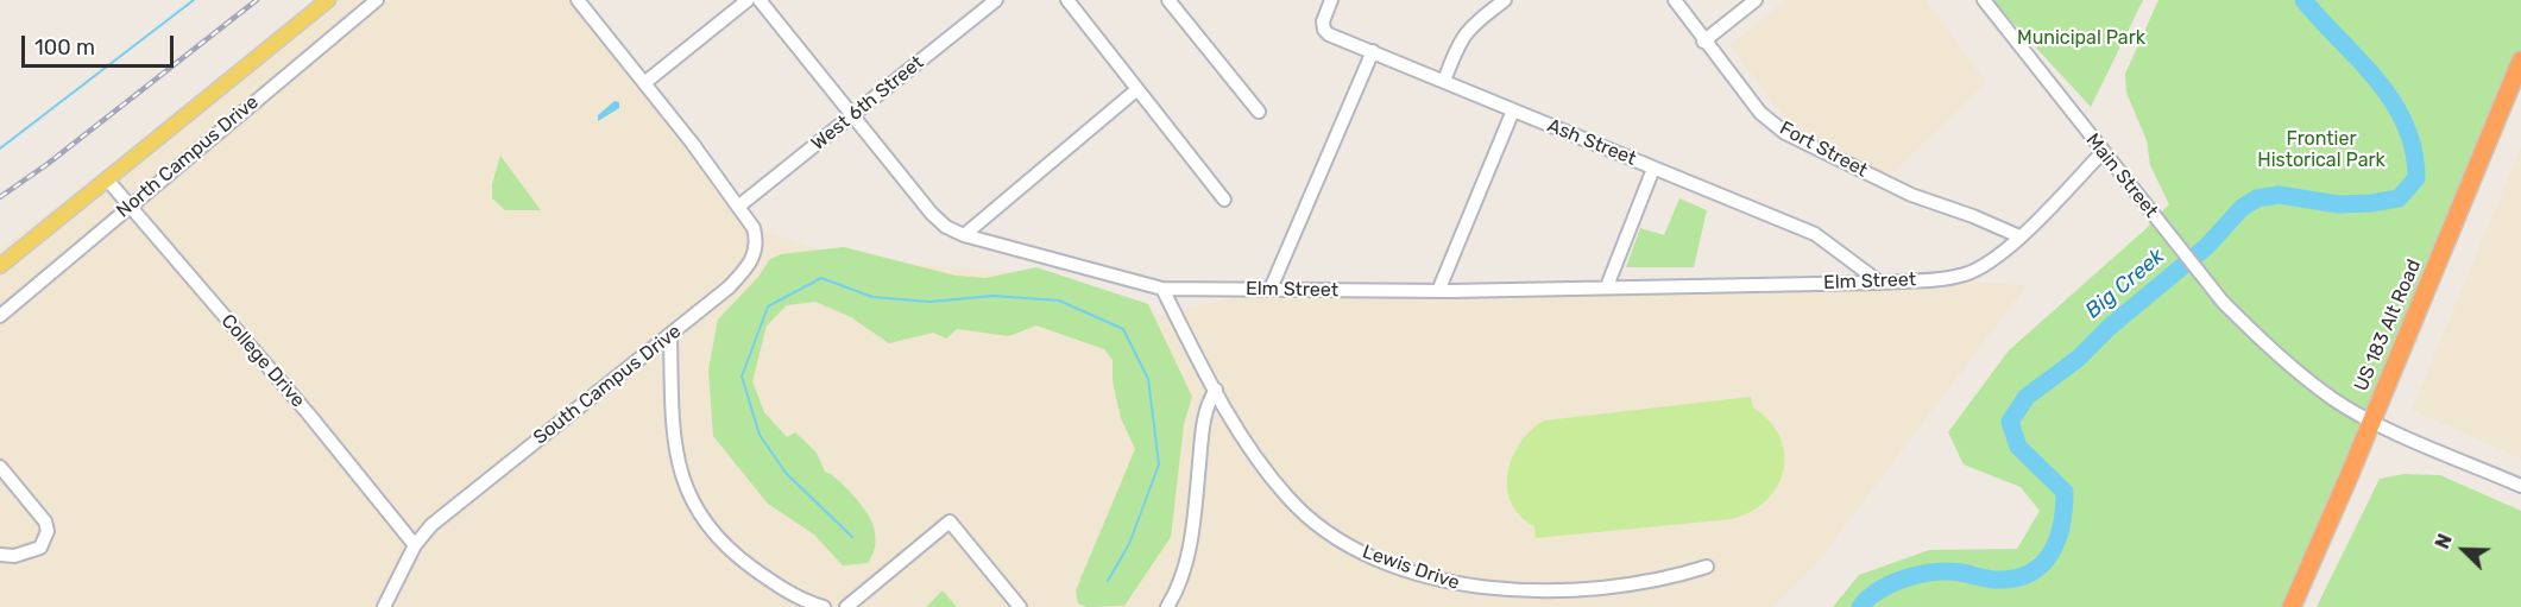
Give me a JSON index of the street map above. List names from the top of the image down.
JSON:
{
  "streets": {
    "highway": ["US 183 Alt Road"],
    "main road": ["North Campus Drive"],
    "street": [
      "West 6th Street",
      "Ash Street",
      "Fort Street",
      "Main Street",
      "Elm Street",
      "College Drive",
      "South Campus Drive",
      "Lewis Drive"
    ]
  },
  "crossings": [
    ["West 6th Street", "Elm Street"],
    ["West 6th Street", "South Campus Drive"],
    ["Ash Street", "Elm Street"],
    ["Fort Street", "Elm Street"],
    ["North Campus Drive", "College Drive"],
    ["Main Street", "Elm Street"],
    ["Main Street", "US 183 Alt Road"],
    ["Elm Street", "Lewis Drive"],
    ["College Drive", "South Campus Drive"]
  ],
  "water": ["Big Creek"],
  "parks": ["Municipal Park", "Frontier Historical Park"],
  "scale_bar": "100 m",
  "north": "top left"
}
